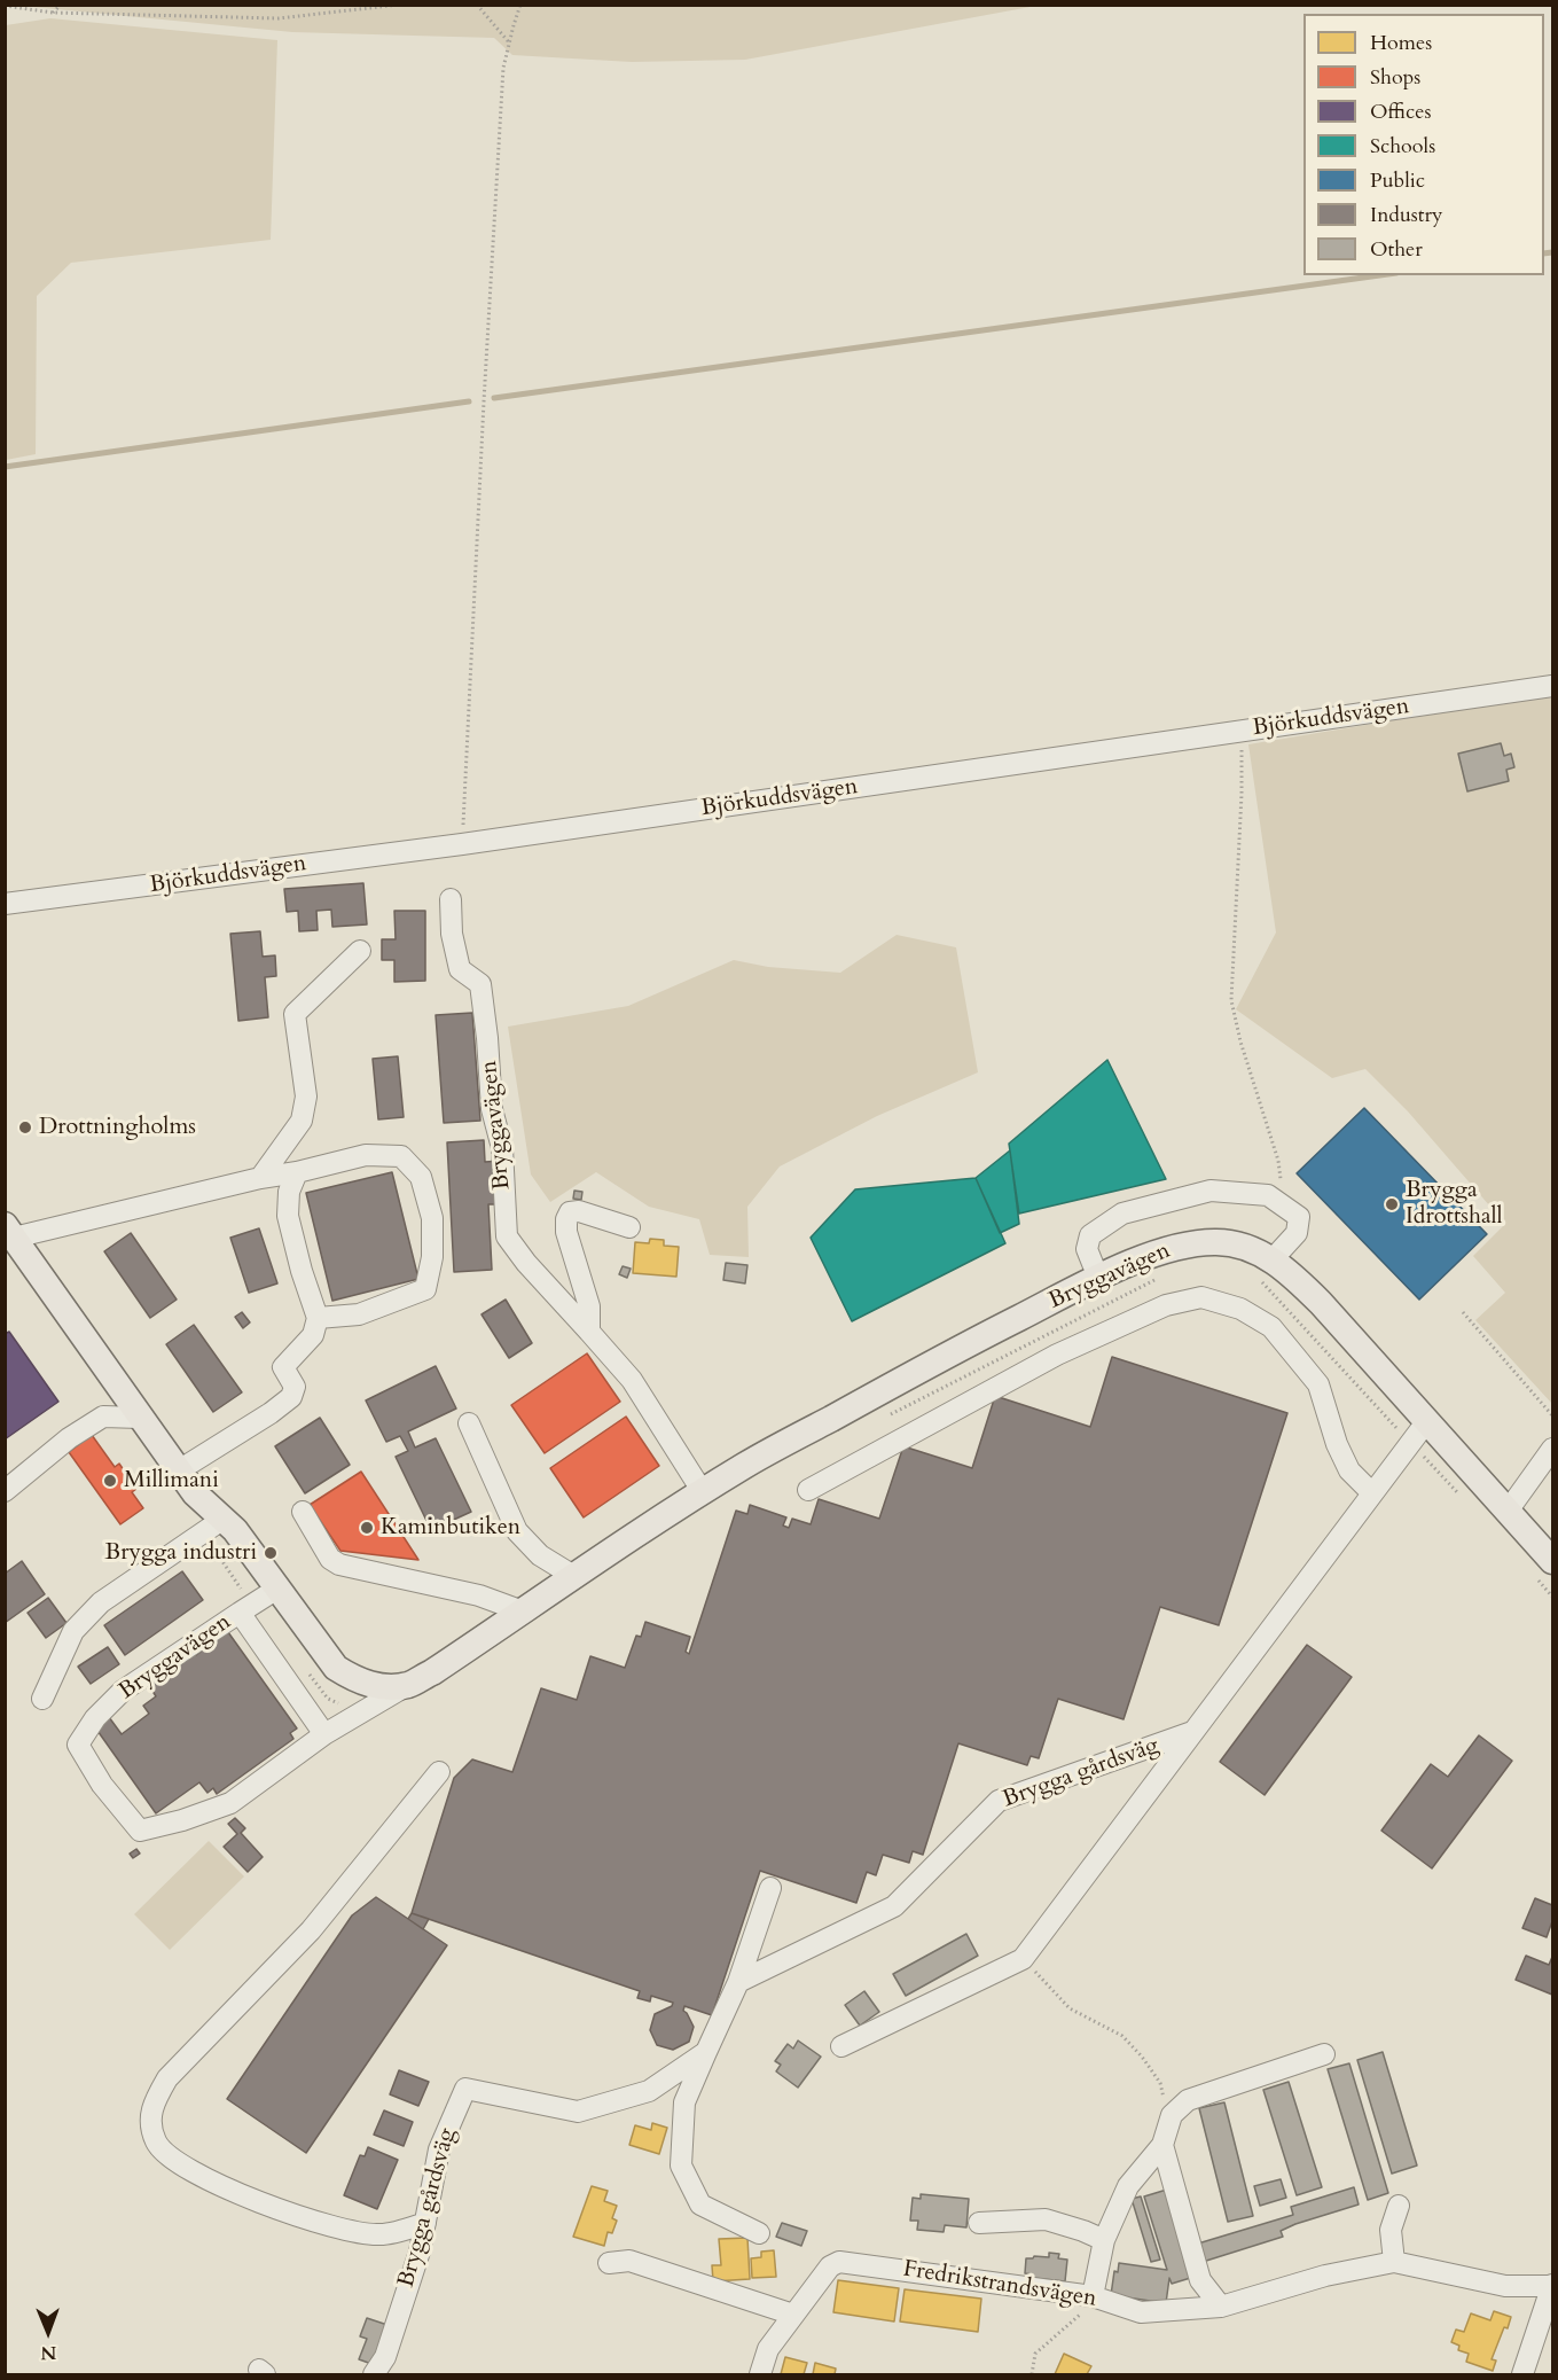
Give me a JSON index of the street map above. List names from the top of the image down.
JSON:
{
  "streets": {
    "main road": ["Bryggavägen"],
    "street": ["Björkuddsvägen", "Brygga gårdsväg", "Fredrikstrandsvägen"]
  },
  "crossings": [
    ["Bryggavägen", "Brygga gårdsväg"]
  ],
  "places": [
    "Drottningholms",
    "Brygga Idrottshall",
    "Millimani",
    "Kaminbutiken",
    "Brygga industri"
  ],
  "legend": [
    "Homes",
    "Shops",
    "Offices",
    "Schools",
    "Public",
    "Industry",
    "Other"
  ],
  "north": "bottom"
}
